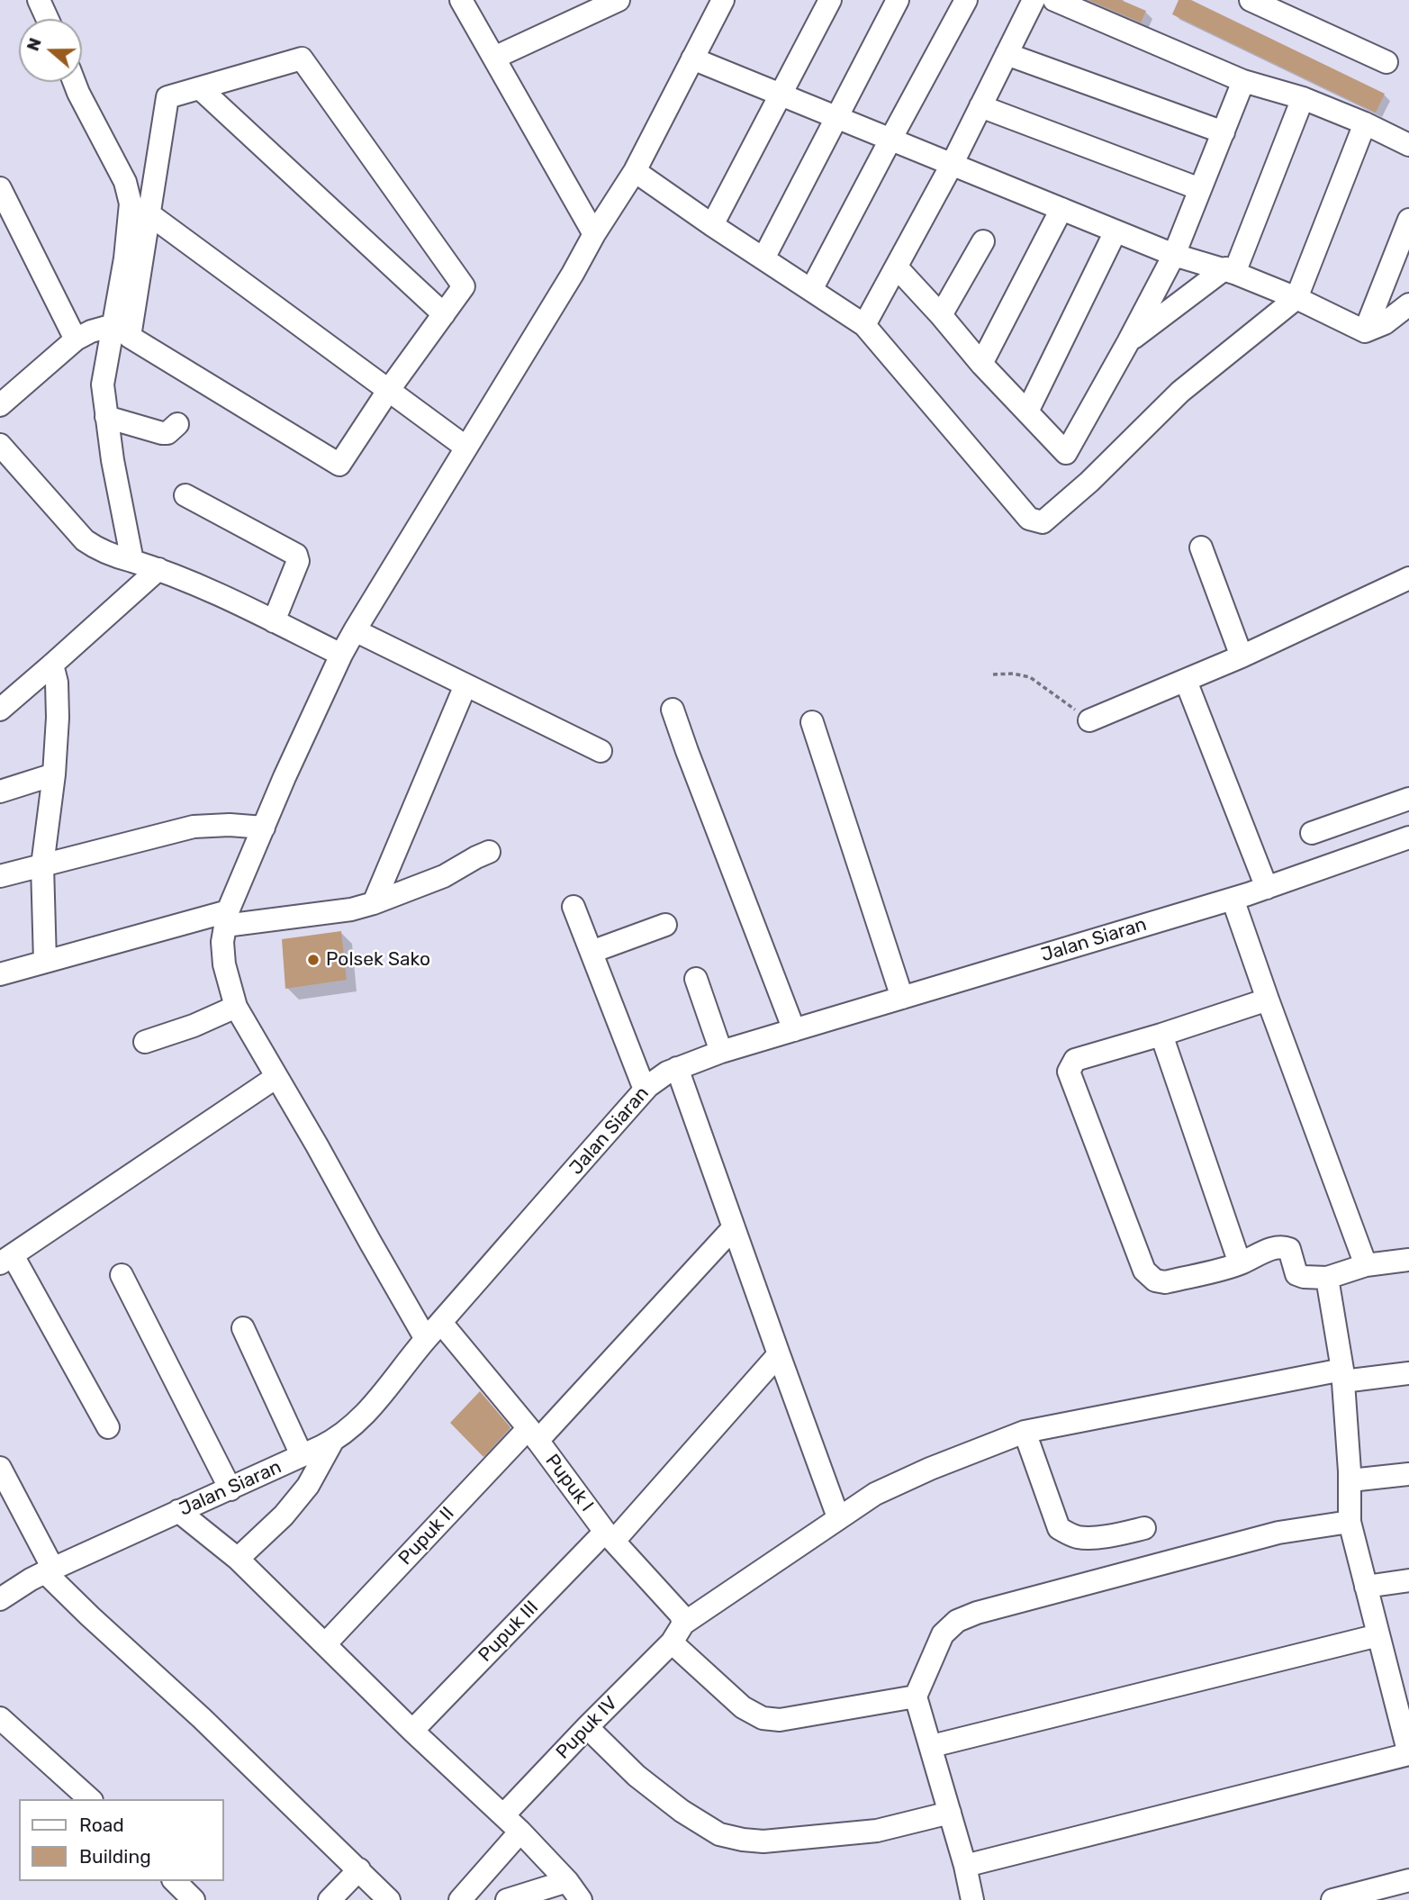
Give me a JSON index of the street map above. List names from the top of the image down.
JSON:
{
  "streets": {
    "street": [
      "Jalan Siaran",
      "Pupuk I",
      "Pupuk II",
      "Pupuk III",
      "Pupuk IV"
    ]
  },
  "crossings": [
    ["Jalan Siaran", "Pupuk I"],
    ["Pupuk I", "Pupuk II"],
    ["Pupuk I", "Pupuk III"],
    ["Pupuk I", "Pupuk IV"]
  ],
  "places": ["Polsek Sako"],
  "legend": ["Road", "Building"],
  "north": "left"
}
